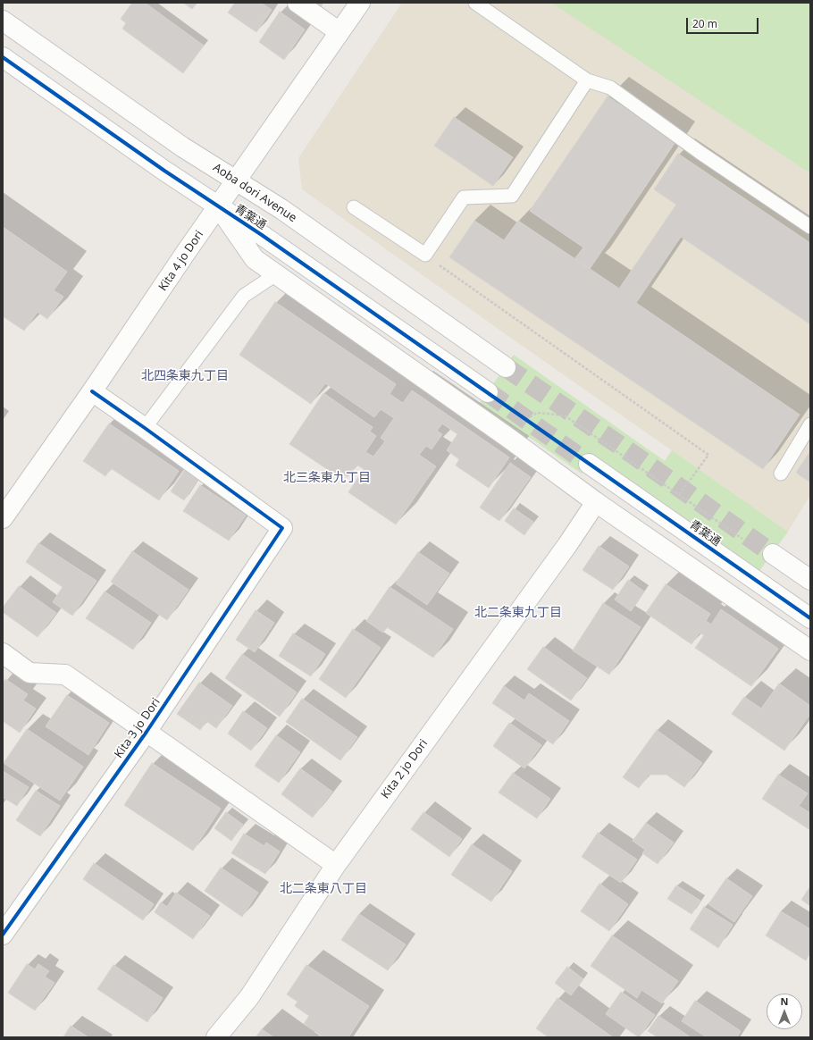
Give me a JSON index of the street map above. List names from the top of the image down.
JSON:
{
  "streets": {
    "street": [
      "Aoba dori Avenue",
      "青葉通",
      "Kita 4 jo Dori",
      "Kita 3 jo Dori",
      "Kita 2 jo Dori"
    ]
  },
  "crossings": [
    ["Aoba dori Avenue", "Kita 4 jo Dori"],
    ["青葉通", "Kita 4 jo Dori"]
  ],
  "districts": [
    "北四条東九丁目",
    "北三条東九丁目",
    "北二条東九丁目",
    "北二条東八丁目"
  ],
  "scale_bar": "20 m",
  "north": "top"
}
